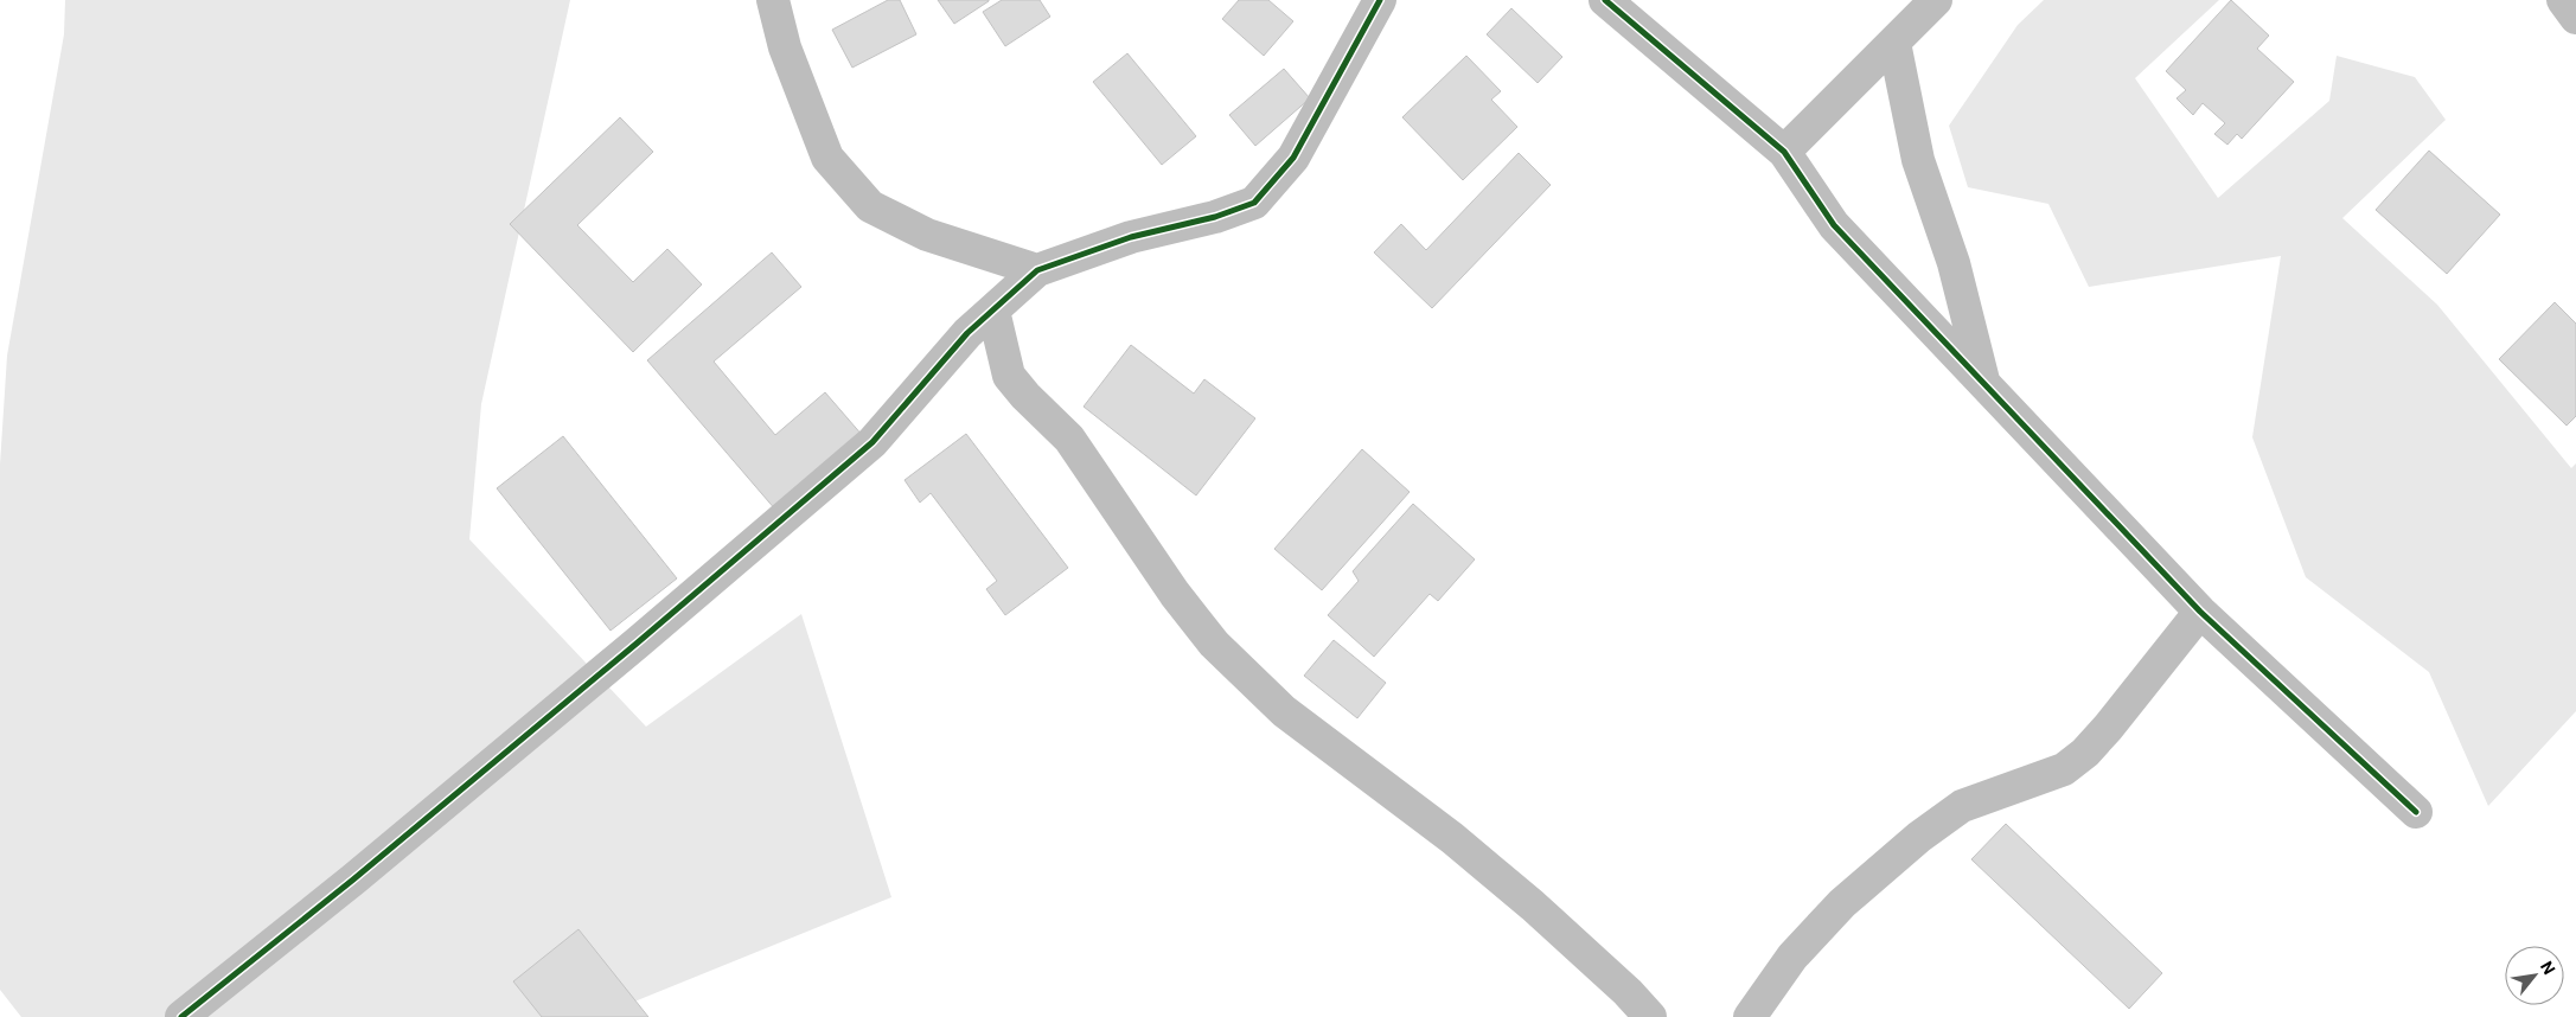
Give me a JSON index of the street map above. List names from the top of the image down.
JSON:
{
  "north": "top right"
}
